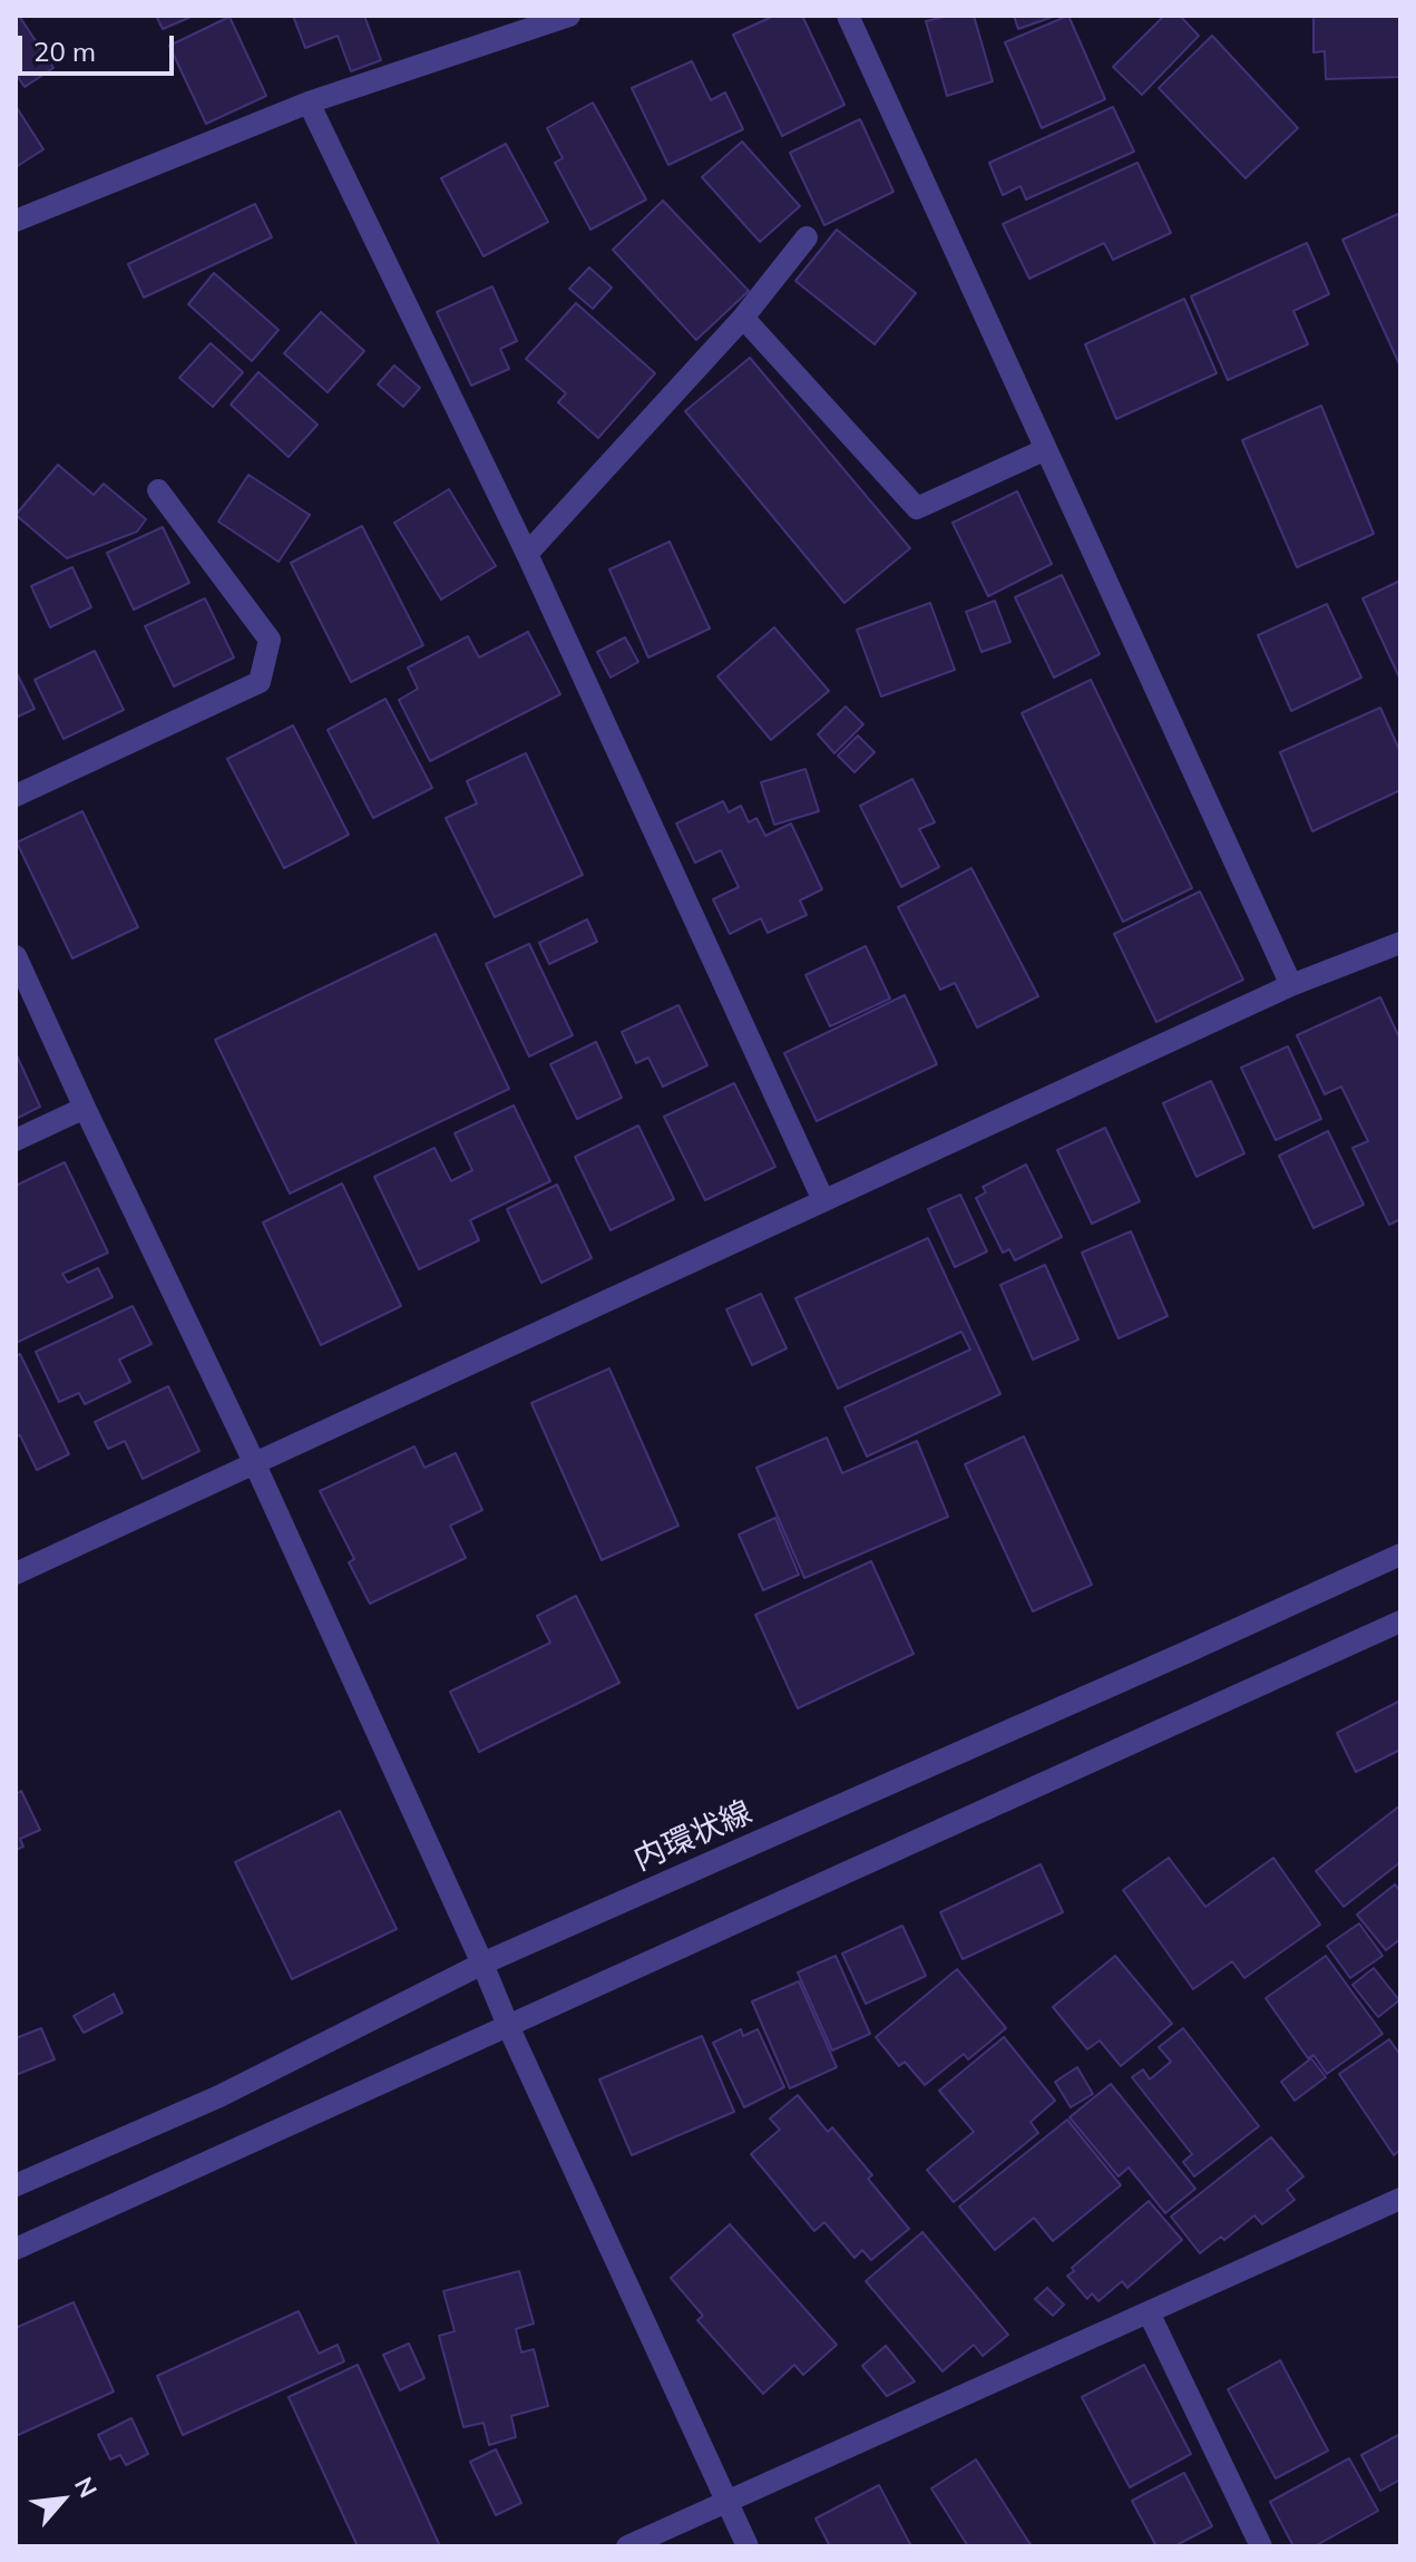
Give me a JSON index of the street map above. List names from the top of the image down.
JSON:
{
  "streets": {
    "street": ["内環状線"]
  },
  "scale_bar": "20 m",
  "north": "top right"
}
